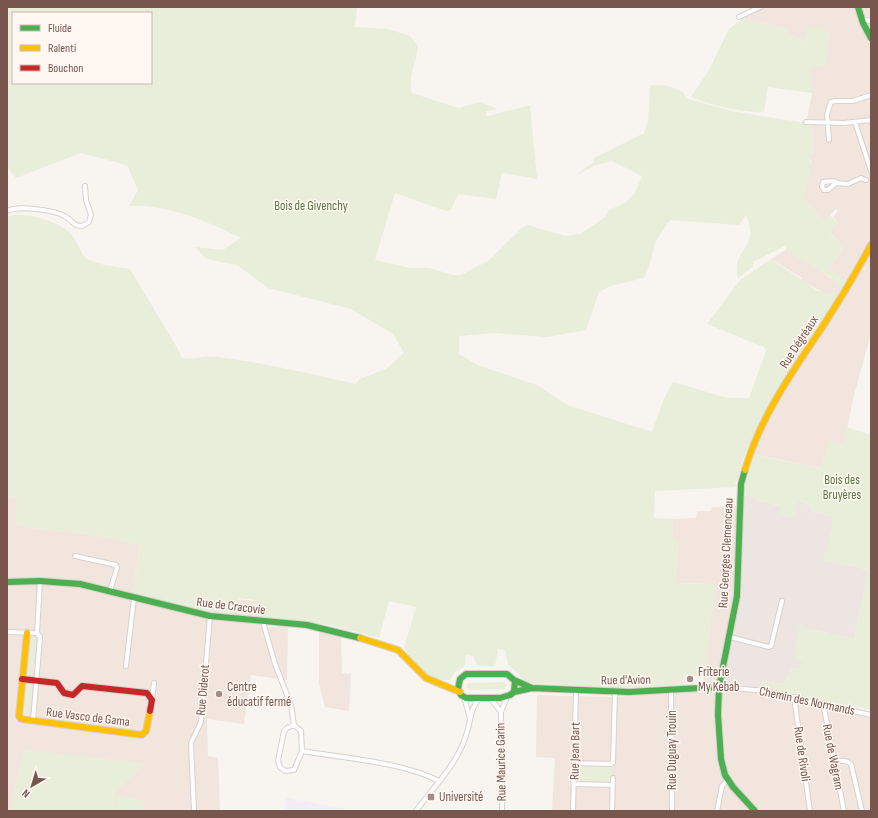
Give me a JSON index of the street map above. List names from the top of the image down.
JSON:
{
  "streets": {
    "street": [
      "Rue Dégréaux",
      "Rue Georges Clemenceau",
      "Rue de Cracovie",
      "Rue d'Avion",
      "Rue Diderot",
      "Chemin des Normands",
      "Rue Vasco de Gama",
      "Rue Duguay Trouin",
      "Rue Jean Bart",
      "Rue de Rivoli",
      "Rue de Wagram",
      "Rue Maurice Garin"
    ]
  },
  "crossings": [
    ["Rue Dégréaux", "Rue Georges Clemenceau"],
    ["Rue Georges Clemenceau", "Rue d'Avion"],
    ["Rue Georges Clemenceau", "Chemin des Normands"],
    ["Rue de Cracovie", "Rue Diderot"],
    ["Rue de Cracovie", "Rue Maurice Garin"],
    ["Rue d'Avion", "Chemin des Normands"],
    ["Rue d'Avion", "Rue Duguay Trouin"],
    ["Rue d'Avion", "Rue Jean Bart"],
    ["Chemin des Normands", "Rue de Rivoli"],
    ["Chemin des Normands", "Rue de Wagram"]
  ],
  "parks": ["Bois de Givenchy", "Bois des Bruyères"],
  "places": {
    "other": ["Friterie My Kebab", "Centre éducatif fermé"],
    "transit": ["Université"]
  },
  "legend": ["Fluide", "Ralenti", "Bouchon"],
  "north": "bottom left"
}
